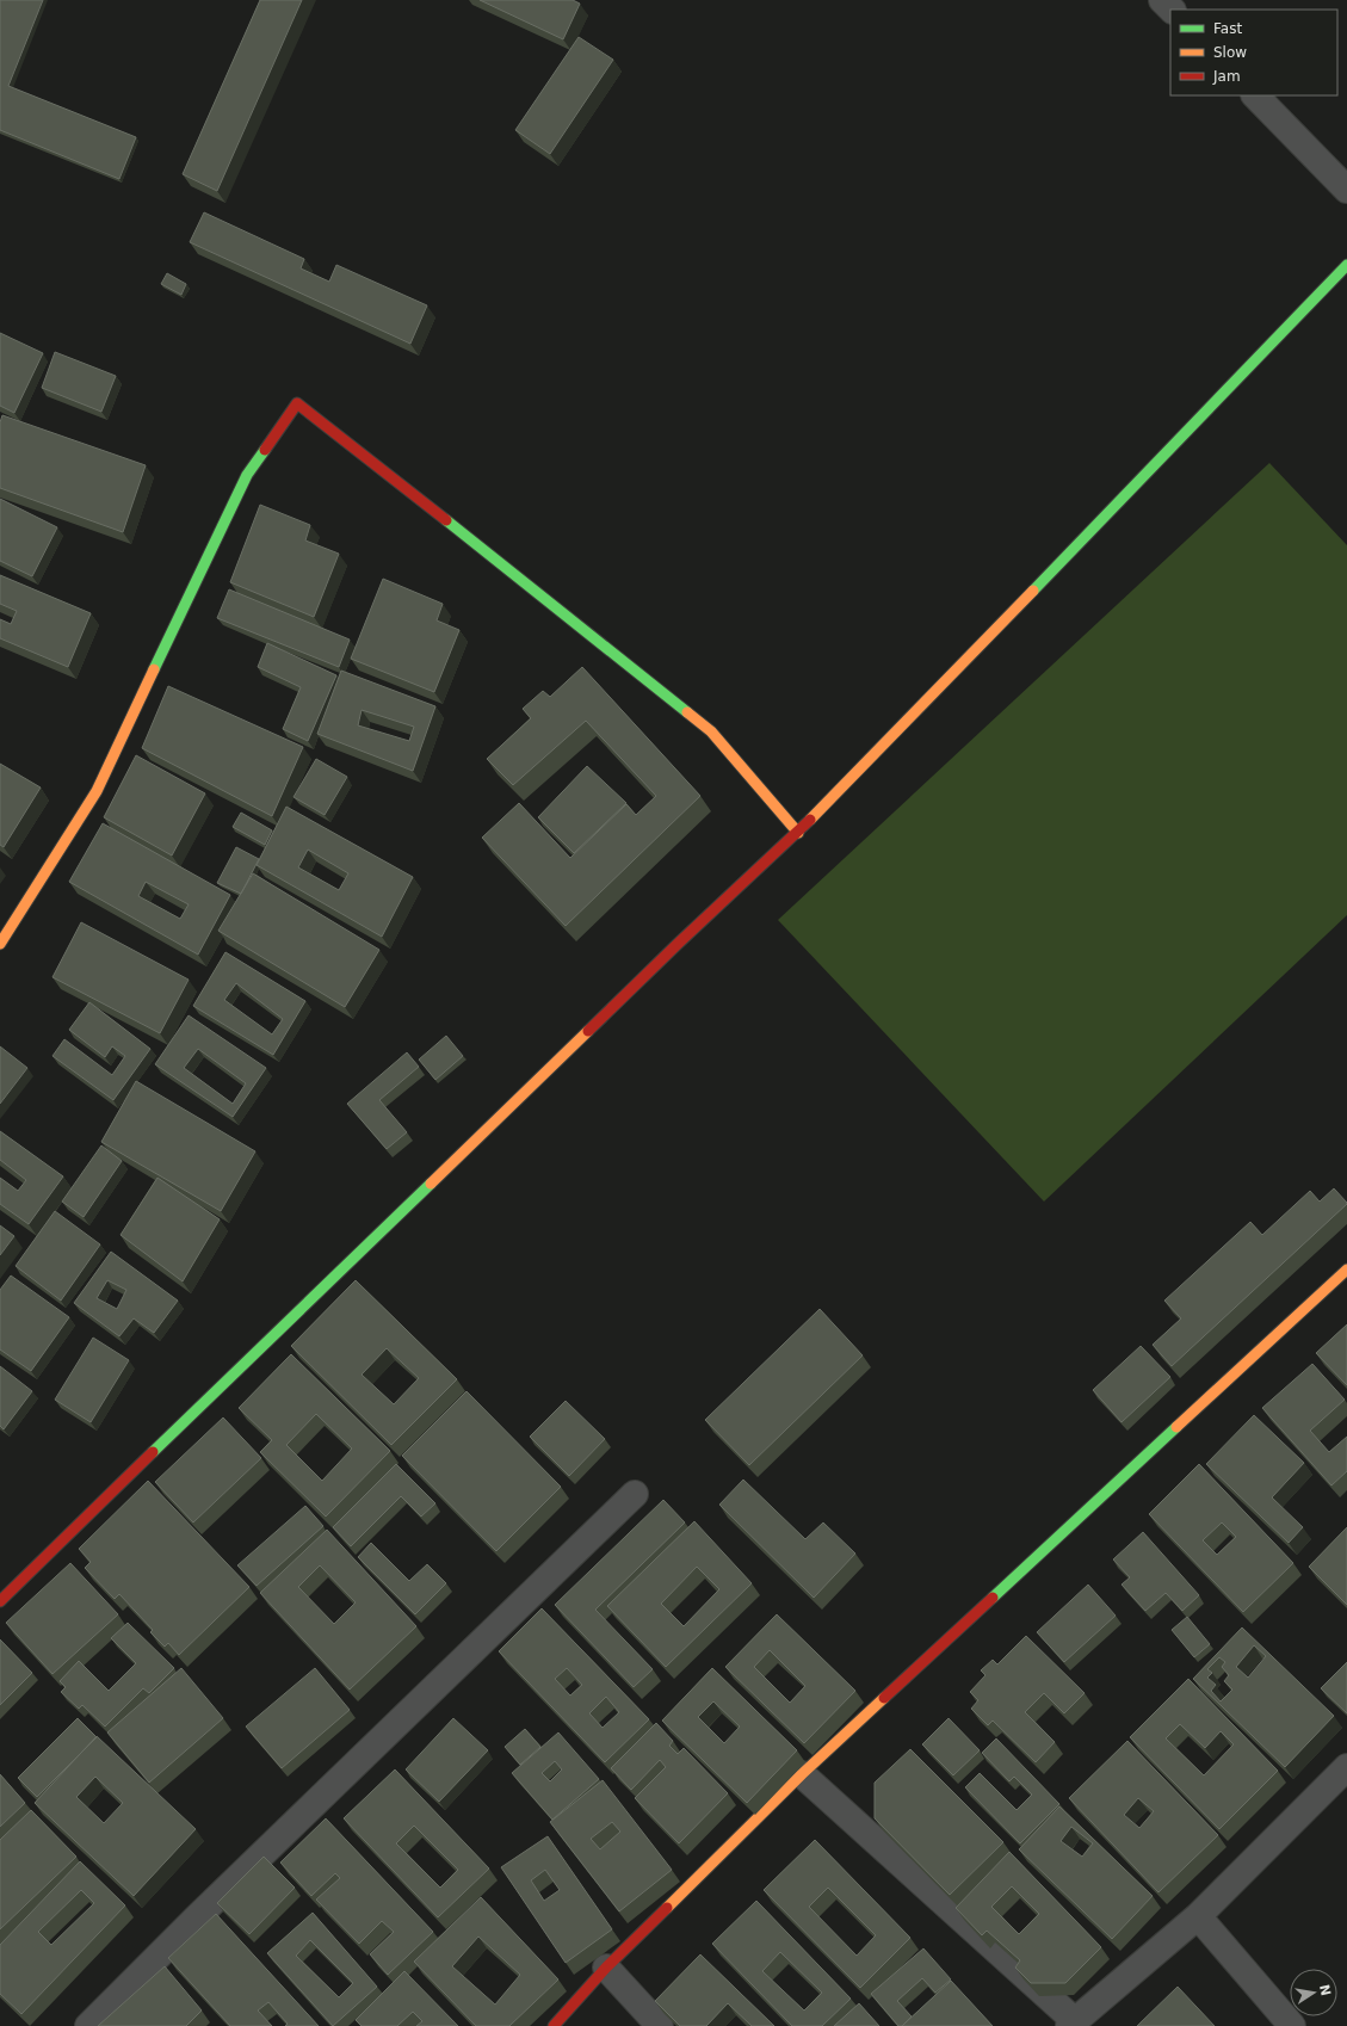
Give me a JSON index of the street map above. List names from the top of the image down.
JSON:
{
  "legend": ["Fast", "Slow", "Jam"],
  "north": "right"
}
